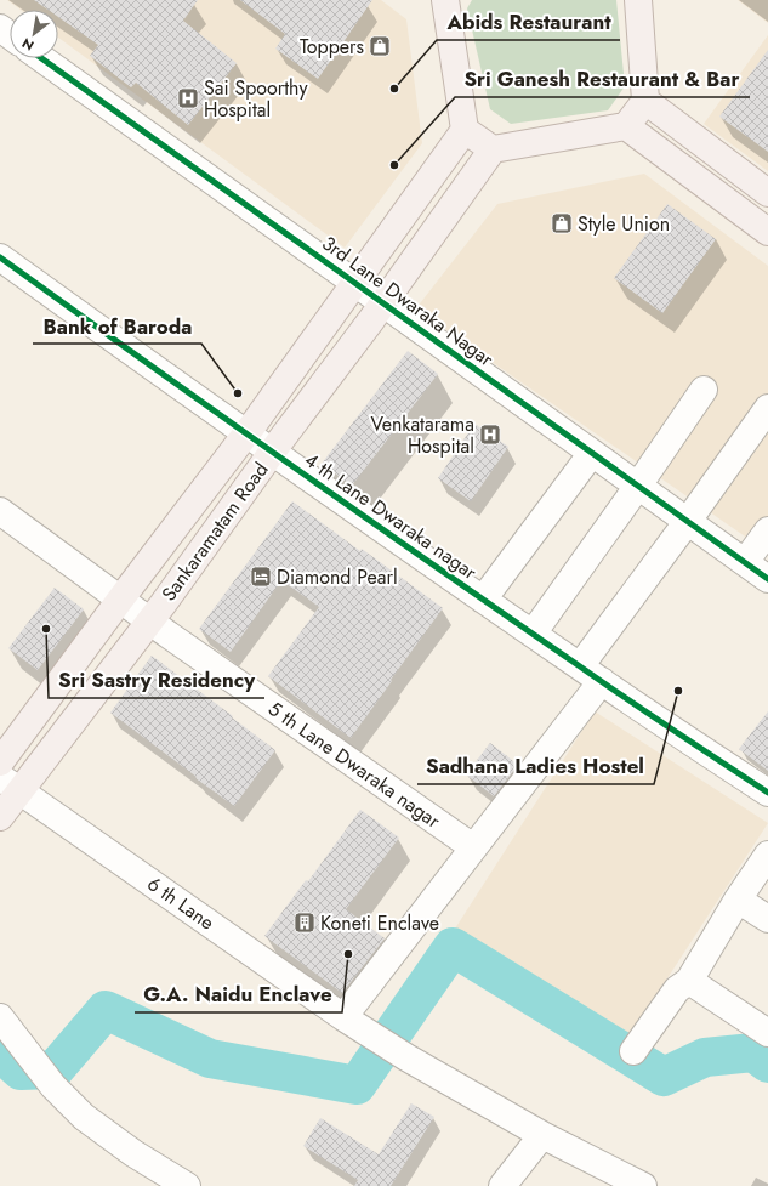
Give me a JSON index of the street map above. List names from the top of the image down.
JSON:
{
  "streets": {
    "main road": ["Sankaramatam Road"],
    "street": [
      "3rd Lane Dwaraka Nagar",
      "4 th Lane Dwaraka nagar",
      "5 th Lane Dwaraka nagar",
      "6 th Lane"
    ]
  },
  "crossings": [
    ["3rd Lane Dwaraka Nagar", "Sankaramatam Road"],
    ["4 th Lane Dwaraka nagar", "Sankaramatam Road"],
    ["Sankaramatam Road", "5 th Lane Dwaraka nagar"],
    ["Sankaramatam Road", "6 th Lane"]
  ],
  "places": {
    "shop": ["Toppers", "Style Union"],
    "other": [
      "Abids Restaurant",
      "Sri Ganesh Restaurant & Bar",
      "Bank of Baroda",
      "Sri Sastry Residency",
      "Sadhana Ladies Hostel",
      "G.A. Naidu Enclave"
    ],
    "hospital": ["Sai Spoorthy Hospital", "Venkatarama Hospital"],
    "hotel": ["Diamond Pearl"],
    "building": ["Koneti Enclave"]
  },
  "north": "bottom left"
}
